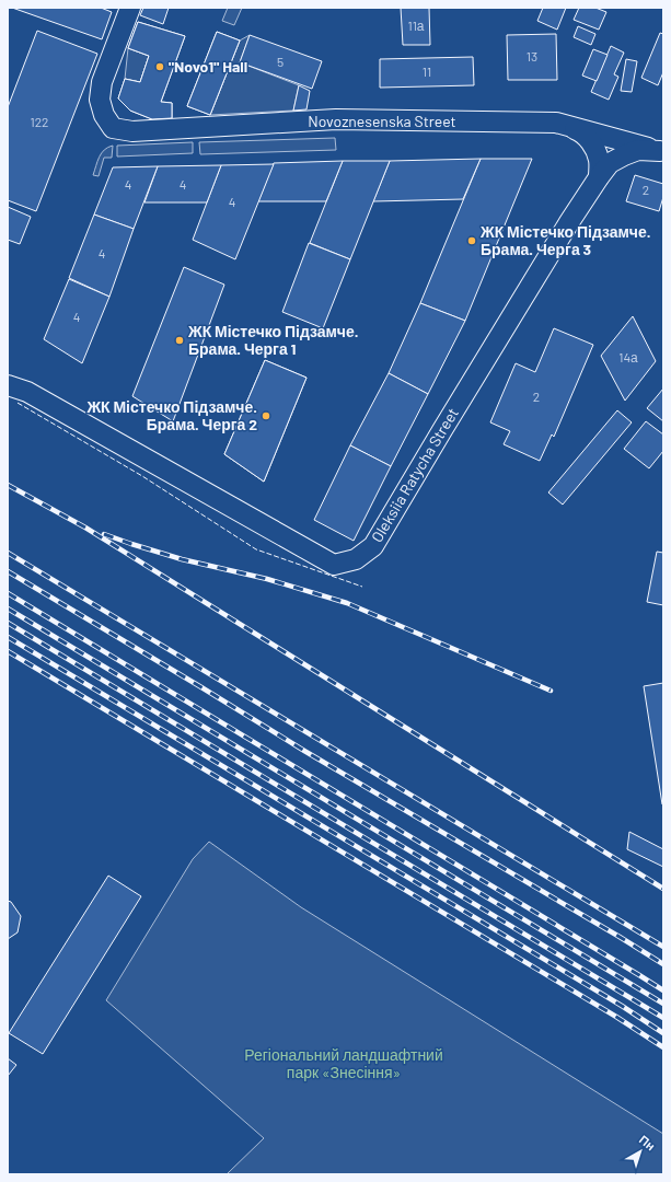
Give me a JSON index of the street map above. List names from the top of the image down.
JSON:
{
  "streets": {
    "street": ["Novoznesenska Street", "Oleksiia Ratycha Street"]
  },
  "crossings": [
    ["Novoznesenska Street", "Oleksiia Ratycha Street"]
  ],
  "parks": ["Регіональний ландшафтний парк «Знесіння»"],
  "places": [
    "\"Novo1\" Hall",
    "ЖК Містечко Підзамче. Брама. Черга 3",
    "ЖК Містечко Підзамче. Брама. Черга 1",
    "ЖК Містечко Підзамче. Брама. Черга 2"
  ],
  "house_numbers": [
    "11а",
    "13",
    "5",
    "11",
    "122",
    "4",
    "4",
    "2",
    "4",
    "4",
    "4",
    "14а",
    "2"
  ],
  "north": "top right"
}
